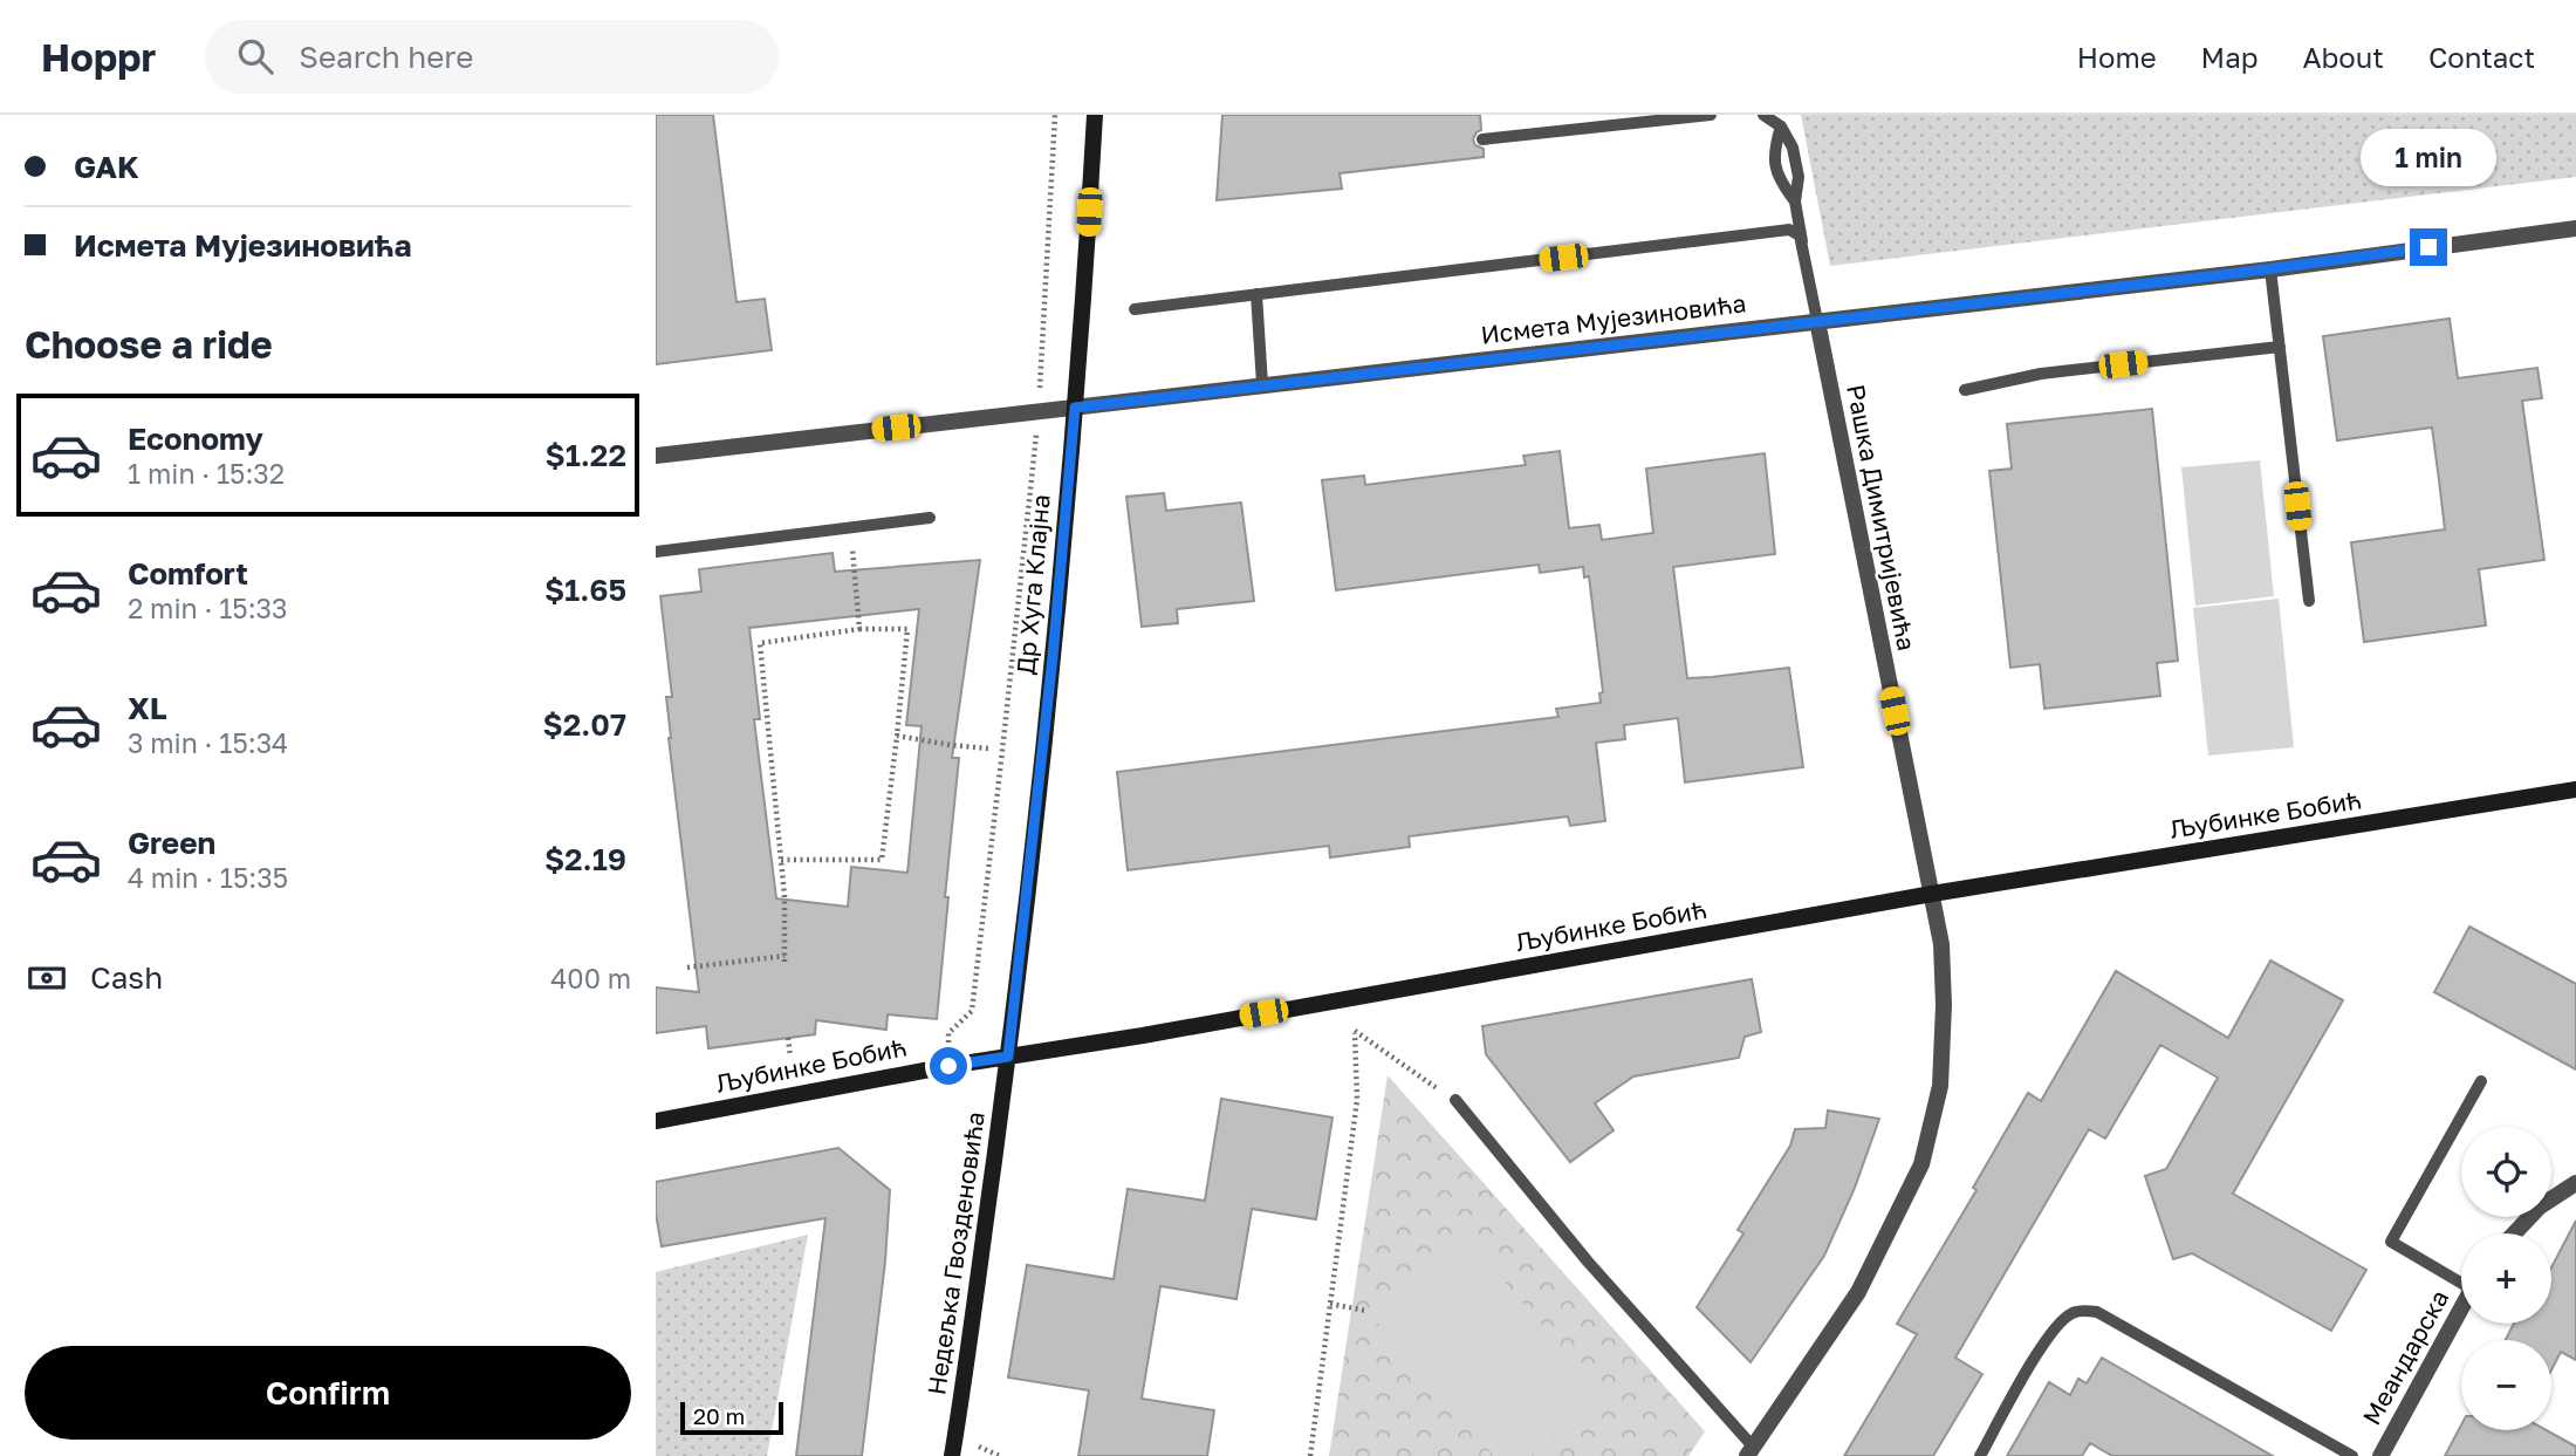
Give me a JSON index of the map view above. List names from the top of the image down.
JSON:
{
  "streets": {
    "main road": ["Др Хуга Клајна", "Љубинке Бобић", "Недељка Гвозденовића"],
    "street": ["Исмета Мујезиновића", "Рашка Димитријевића", "Меандарска"]
  },
  "crossings": [
    ["Исмета Мујезиновића", "Рашка Димитријевића"],
    ["Исмета Мујезиновића", "Др Хуга Клајна"],
    ["Рашка Димитријевића", "Љубинке Бобић"],
    ["Др Хуга Клајна", "Љубинке Бобић"],
    ["Др Хуга Клајна", "Недељка Гвозденовића"],
    ["Љубинке Бобић", "Недељка Гвозденовића"]
  ],
  "scale_bar": "20 m",
  "page": {
    "header": "Hoppr",
    "search": "Search here",
    "nav": [
      "Home",
      "Map",
      "About",
      "Contact"
    ],
    "banner": ["GAK", "Исмета Мујезиновића"],
    "bubble": "1 min",
    "heading": "Choose a ride",
    "list": [
      {
        "name": "Economy",
        "note": "1 min · 15:32",
        "value": "$1.22"
      },
      {
        "name": "Comfort",
        "note": "2 min · 15:33",
        "value": "$1.65"
      },
      {
        "name": "XL",
        "note": "3 min · 15:34",
        "value": "$2.07"
      },
      {
        "name": "Green",
        "note": "4 min · 15:35",
        "value": "$2.19"
      }
    ],
    "pay": ["Cash", "400 m"],
    "map_buttons": ["+", "−"],
    "buttons": "Confirm",
    "scale": "20 m"
  }
}
